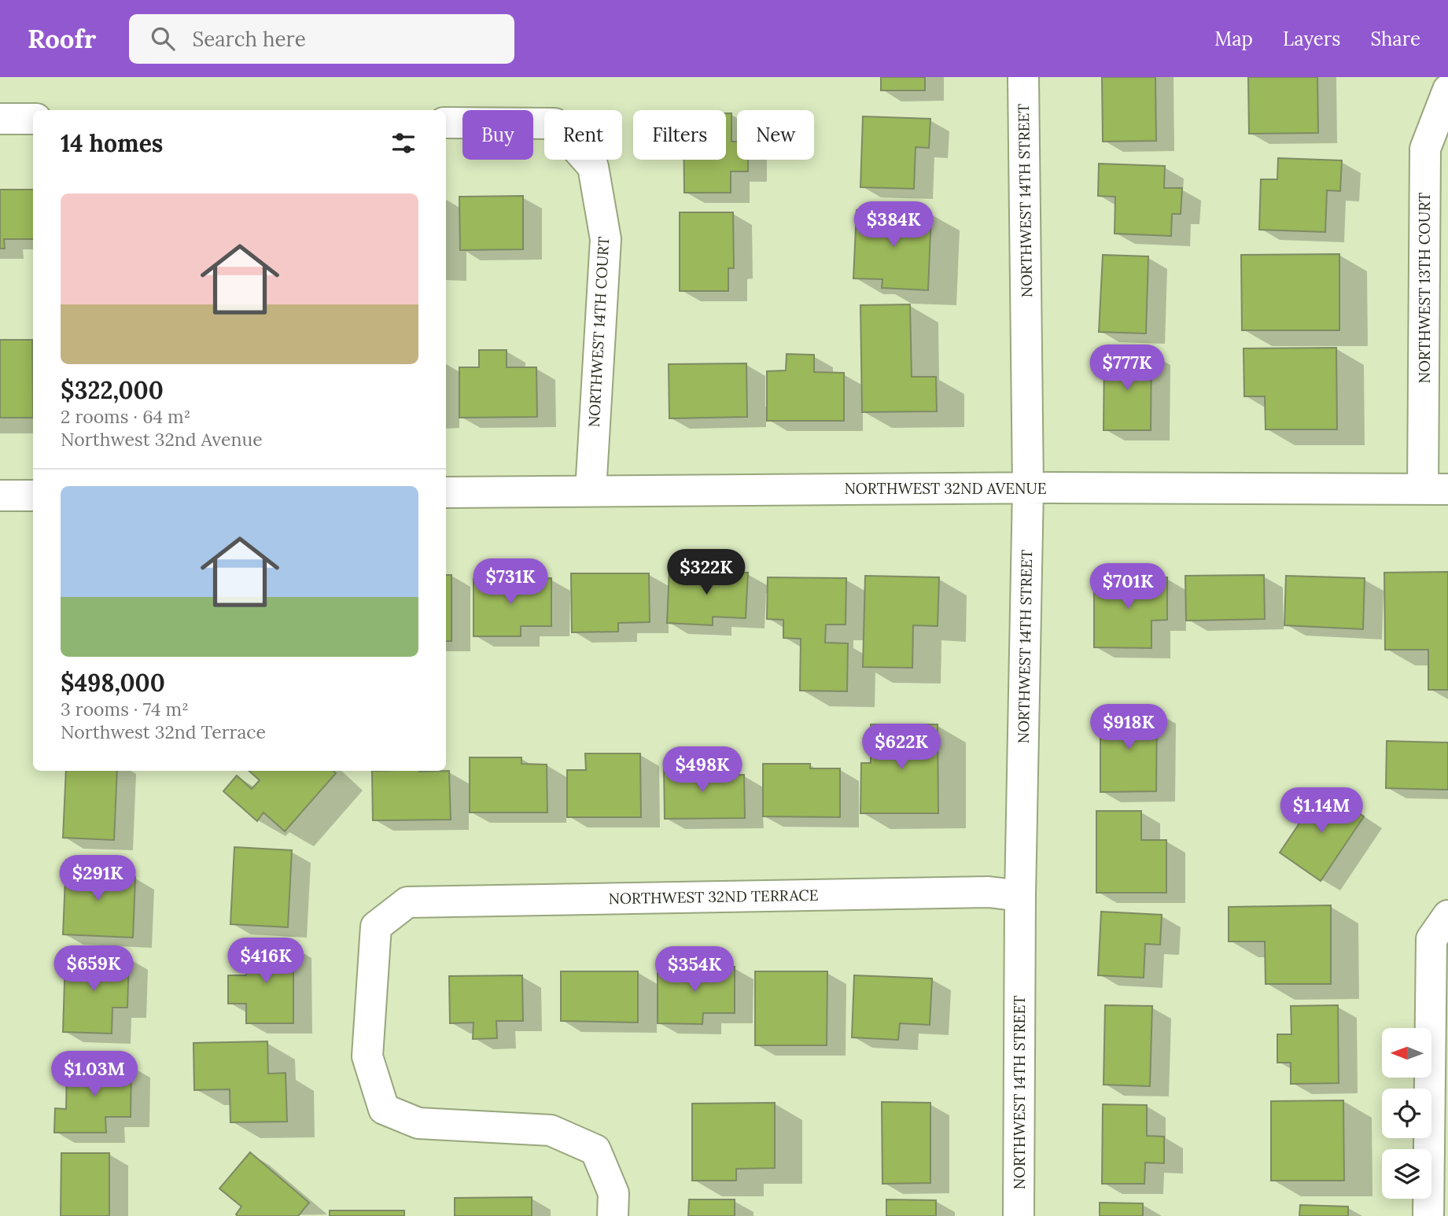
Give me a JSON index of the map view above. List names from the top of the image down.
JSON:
{
  "streets": {
    "street": [
      "NORTHWEST 14TH STREET",
      "NORTHWEST 13TH COURT",
      "NORTHWEST 14TH COURT",
      "NORTHWEST 32ND AVENUE",
      "NORTHWEST 32ND TERRACE"
    ]
  },
  "crossings": [
    ["NORTHWEST 14TH STREET", "NORTHWEST 32ND AVENUE"],
    ["NORTHWEST 14TH STREET", "NORTHWEST 32ND TERRACE"],
    ["NORTHWEST 13TH COURT", "NORTHWEST 32ND AVENUE"],
    ["NORTHWEST 14TH COURT", "NORTHWEST 32ND AVENUE"]
  ],
  "north": "left",
  "page": {
    "header": "Roofr",
    "search": "Search here",
    "nav": ["Map", "Layers", "Share"],
    "chip": [
      "Buy",
      "Rent",
      "Filters",
      "New"
    ],
    "heading": "14 homes",
    "list": [
      {
        "name": "$322,000",
        "note": "2 rooms · 64 m² · Northwest 32nd Avenue"
      },
      {
        "name": "$498,000",
        "note": "3 rooms · 74 m² · Northwest 32nd Terrace"
      }
    ],
    "price": [
      "$384K",
      "$777K",
      "$322K",
      "$731K",
      "$701K",
      "$918K",
      "$622K",
      "$498K",
      "$1.14M",
      "$291K",
      "$416K",
      "$659K",
      "$354K",
      "$1.03M"
    ]
  }
}
